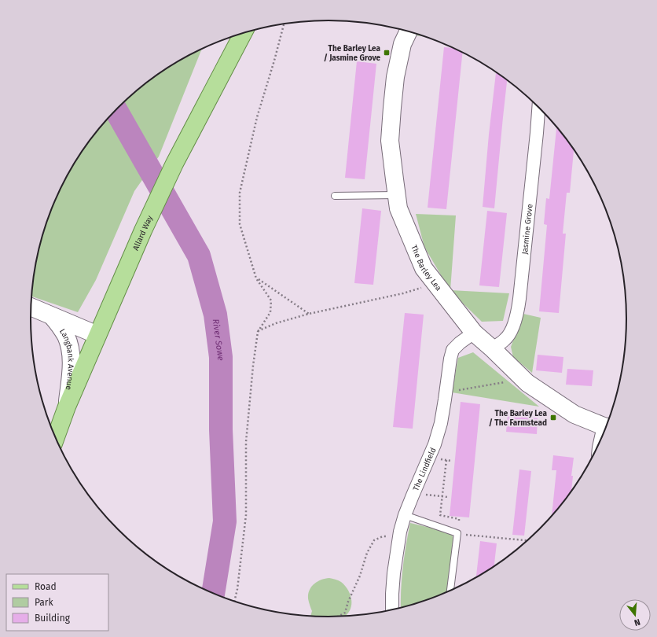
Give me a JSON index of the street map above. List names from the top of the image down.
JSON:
{
  "streets": {
    "main road": ["Allard Way"],
    "street": [
      "Jasmine Grove",
      "The Barley Lea",
      "Langbank Avenue",
      "The Lindfield"
    ]
  },
  "crossings": [
    ["Jasmine Grove", "The Barley Lea"],
    ["Allard Way", "Langbank Avenue"],
    ["The Barley Lea", "The Lindfield"]
  ],
  "water": ["River Sowe"],
  "places": {
    "transit": ["The Barley Lea / Jasmine Grove", "The Barley Lea / The Farmstead"]
  },
  "legend": ["Road", "Park", "Building"],
  "north": "bottom"
}
